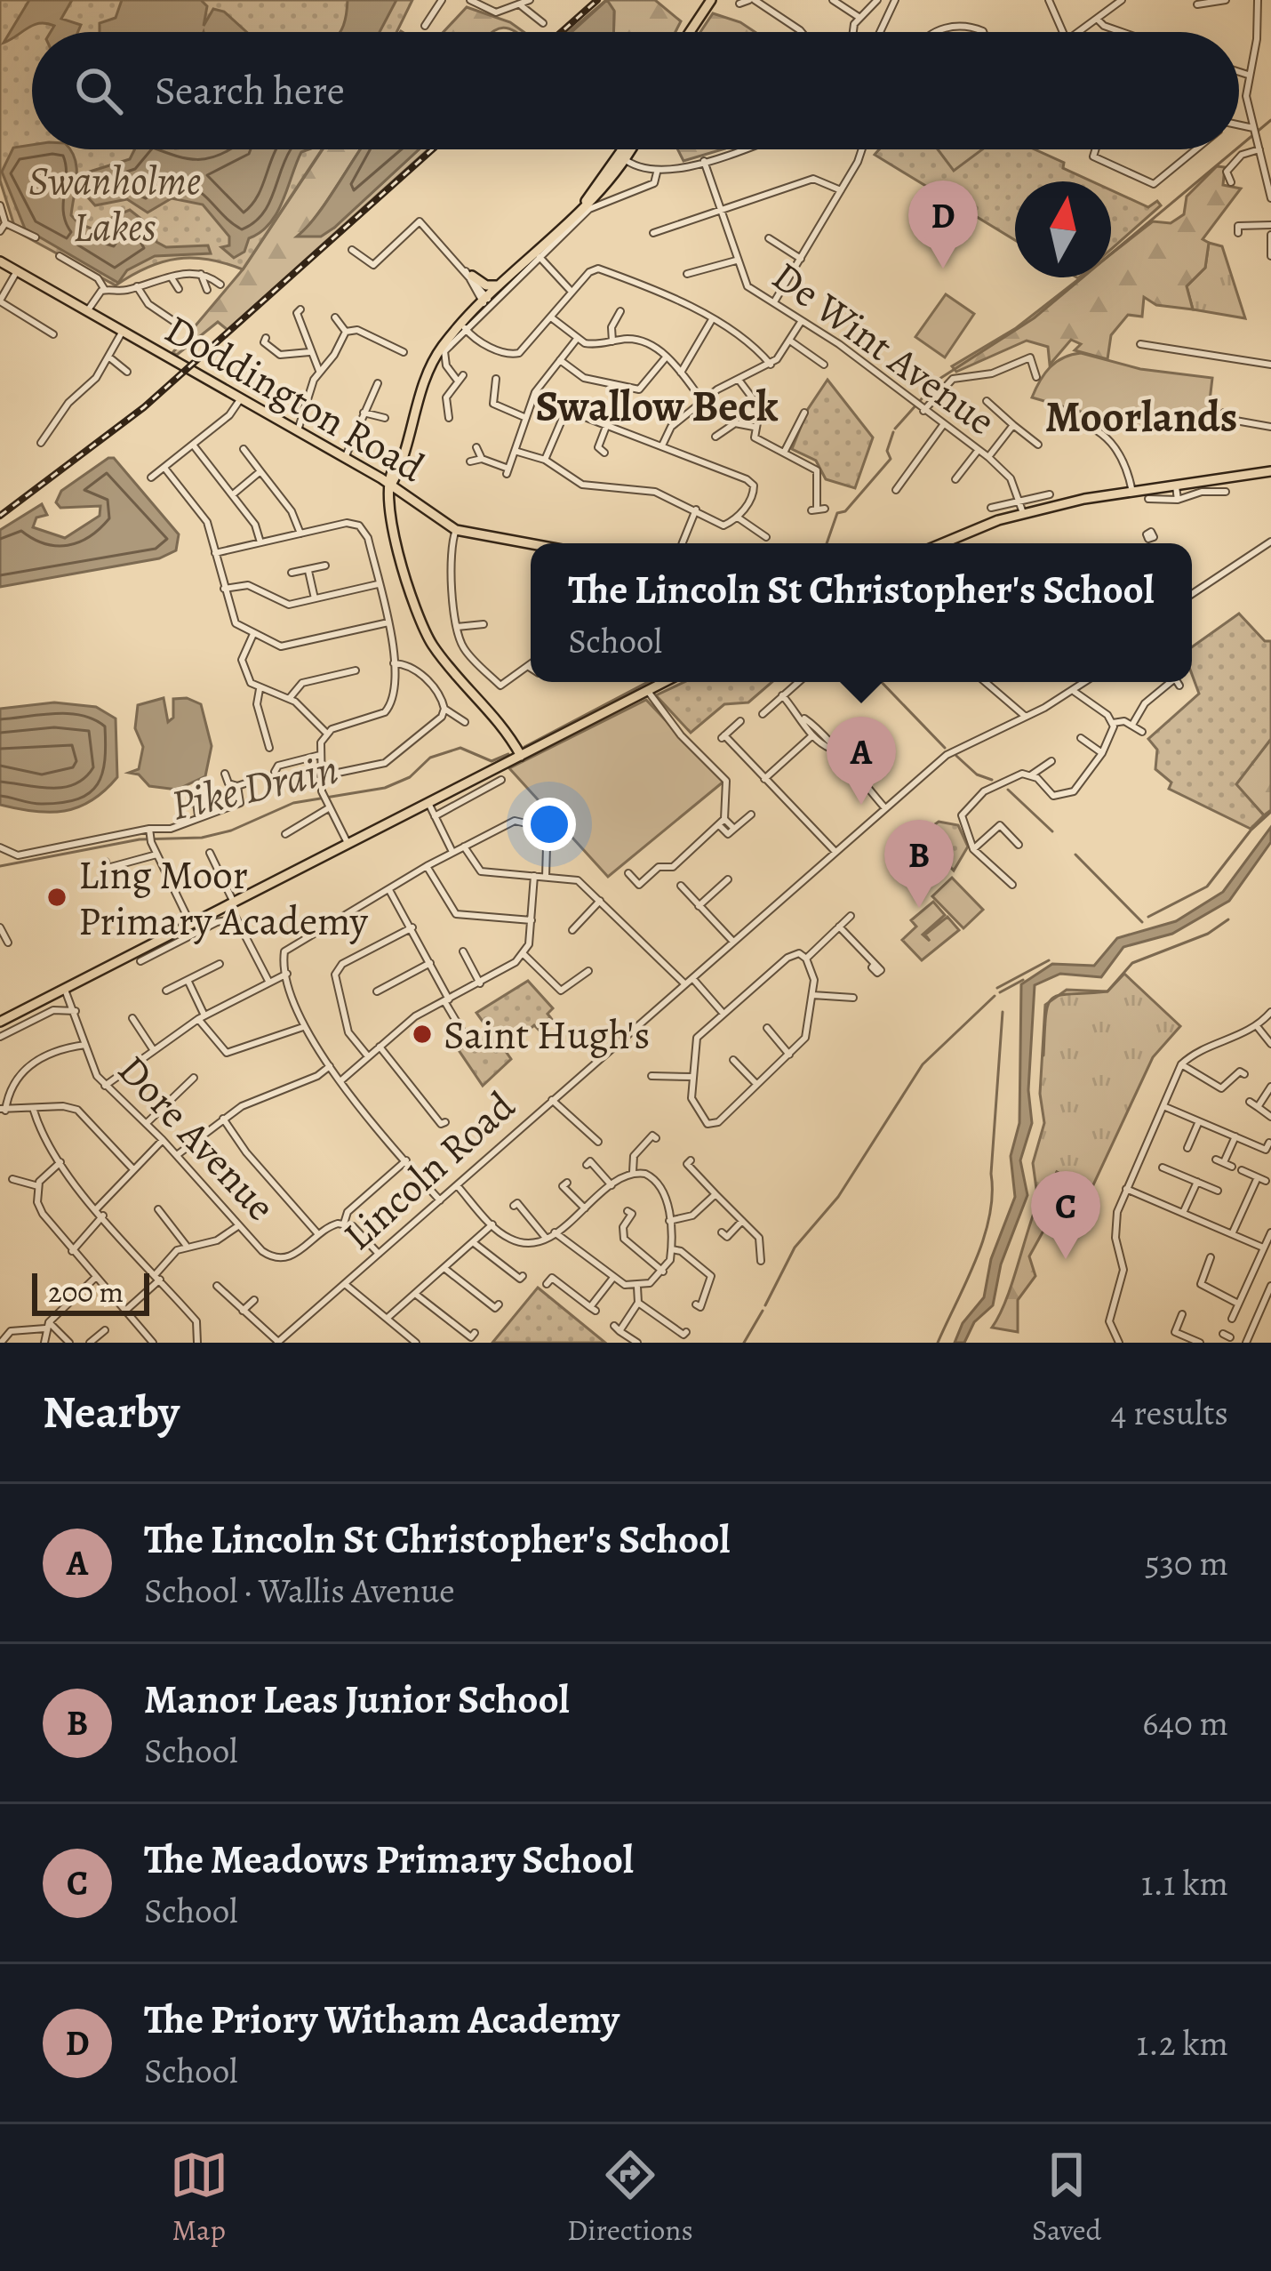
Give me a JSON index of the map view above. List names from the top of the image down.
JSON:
{
  "streets": {
    "main road": ["Doddington Road"],
    "street": ["De Wint Avenue", "Dore Avenue", "Lincoln Road"]
  },
  "districts": ["Swallow Beck", "Moorlands"],
  "water": ["Pike Drain"],
  "parks": ["Swanholme Lakes"],
  "places": ["Ling Moor Primary Academy", "Saint Hugh's"],
  "scale_bar": "200 m",
  "north": "top",
  "page": {
    "search": "Search here",
    "pins": [
      "D",
      "A",
      "B",
      "C"
    ],
    "popup": ["The Lincoln St Christopher's School", "School"],
    "scale": "200 m",
    "heading": ["Nearby", "4 results"],
    "list": [
      {
        "mark": "A",
        "name": "The Lincoln St Christopher's School",
        "note": "School · Wallis Avenue",
        "value": "530 m"
      },
      {
        "mark": "B",
        "name": "Manor Leas Junior School",
        "note": "School",
        "value": "640 m"
      },
      {
        "mark": "C",
        "name": "The Meadows Primary School",
        "note": "School",
        "value": "1.1 km"
      },
      {
        "mark": "D",
        "name": "The Priory Witham Academy",
        "note": "School",
        "value": "1.2 km"
      }
    ],
    "nav": ["Map", "Directions", "Saved"]
  }
}
